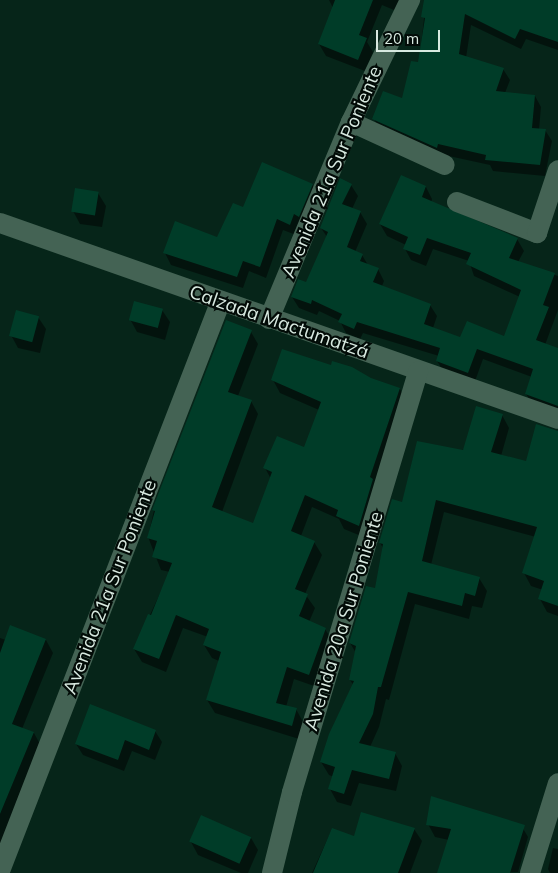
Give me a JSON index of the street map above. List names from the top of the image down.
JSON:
{
  "streets": {
    "street": ["Avenida 21a Sur Poniente", "Calzada Mactumatzá", "Avenida 20a Sur Poniente"]
  },
  "crossings": [
    ["Avenida 21a Sur Poniente", "Calzada Mactumatzá"],
    ["Calzada Mactumatzá", "Avenida 20a Sur Poniente"]
  ],
  "scale_bar": "20 m"
}
